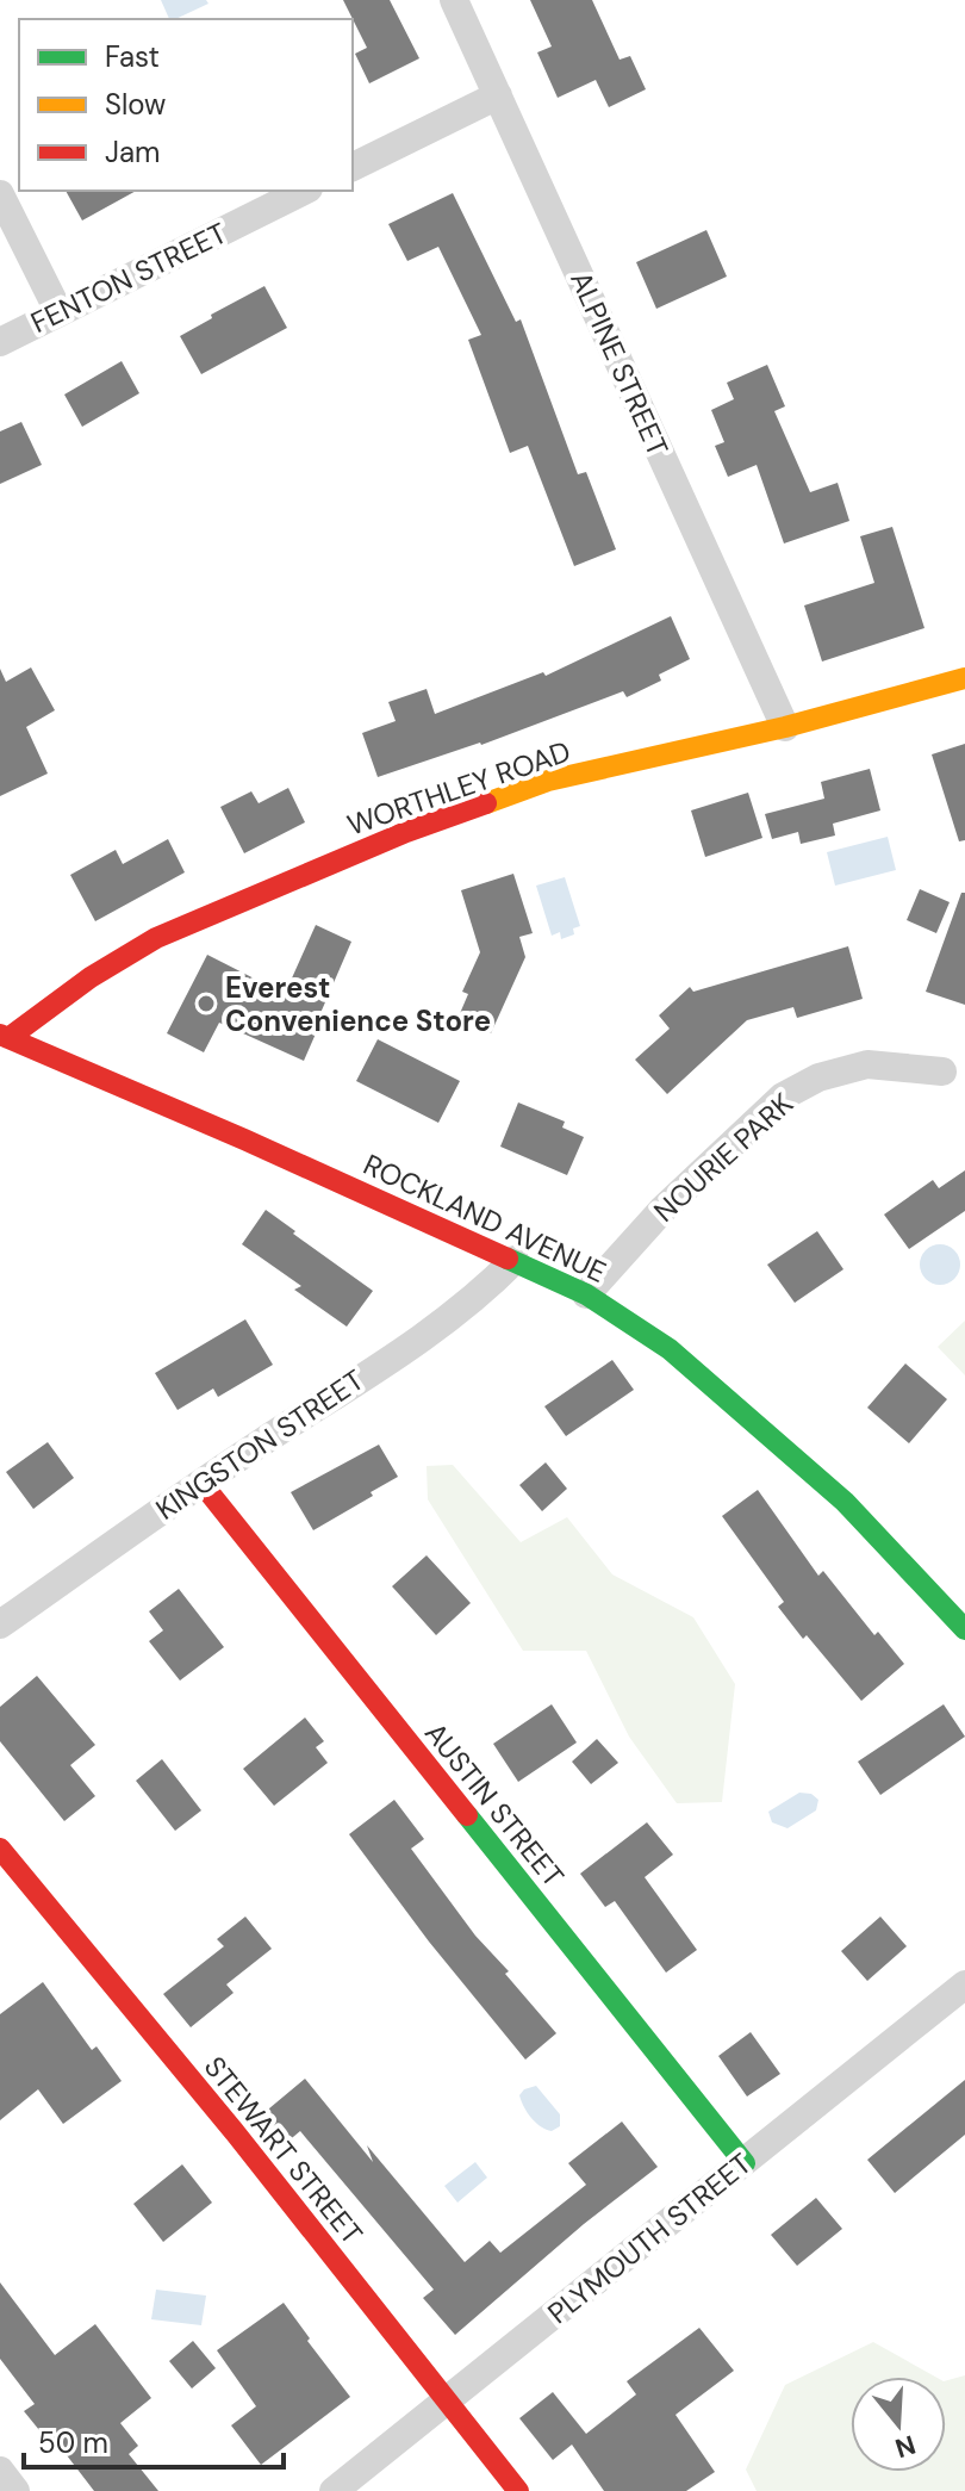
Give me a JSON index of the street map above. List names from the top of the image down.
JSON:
{
  "streets": {
    "street": [
      "FENTON STREET",
      "ALPINE STREET",
      "WORTHLEY ROAD",
      "NOURIE PARK",
      "ROCKLAND AVENUE",
      "KINGSTON STREET",
      "AUSTIN STREET",
      "STEWART STREET",
      "PLYMOUTH STREET"
    ]
  },
  "crossings": [
    ["ALPINE STREET", "WORTHLEY ROAD"],
    ["WORTHLEY ROAD", "ROCKLAND AVENUE"],
    ["NOURIE PARK", "ROCKLAND AVENUE"],
    ["ROCKLAND AVENUE", "KINGSTON STREET"],
    ["KINGSTON STREET", "AUSTIN STREET"],
    ["AUSTIN STREET", "PLYMOUTH STREET"],
    ["STEWART STREET", "PLYMOUTH STREET"]
  ],
  "places": ["Everest Convenience Store"],
  "legend": ["Fast", "Slow", "Jam"],
  "scale_bar": "50 m",
  "north": "bottom"
}
